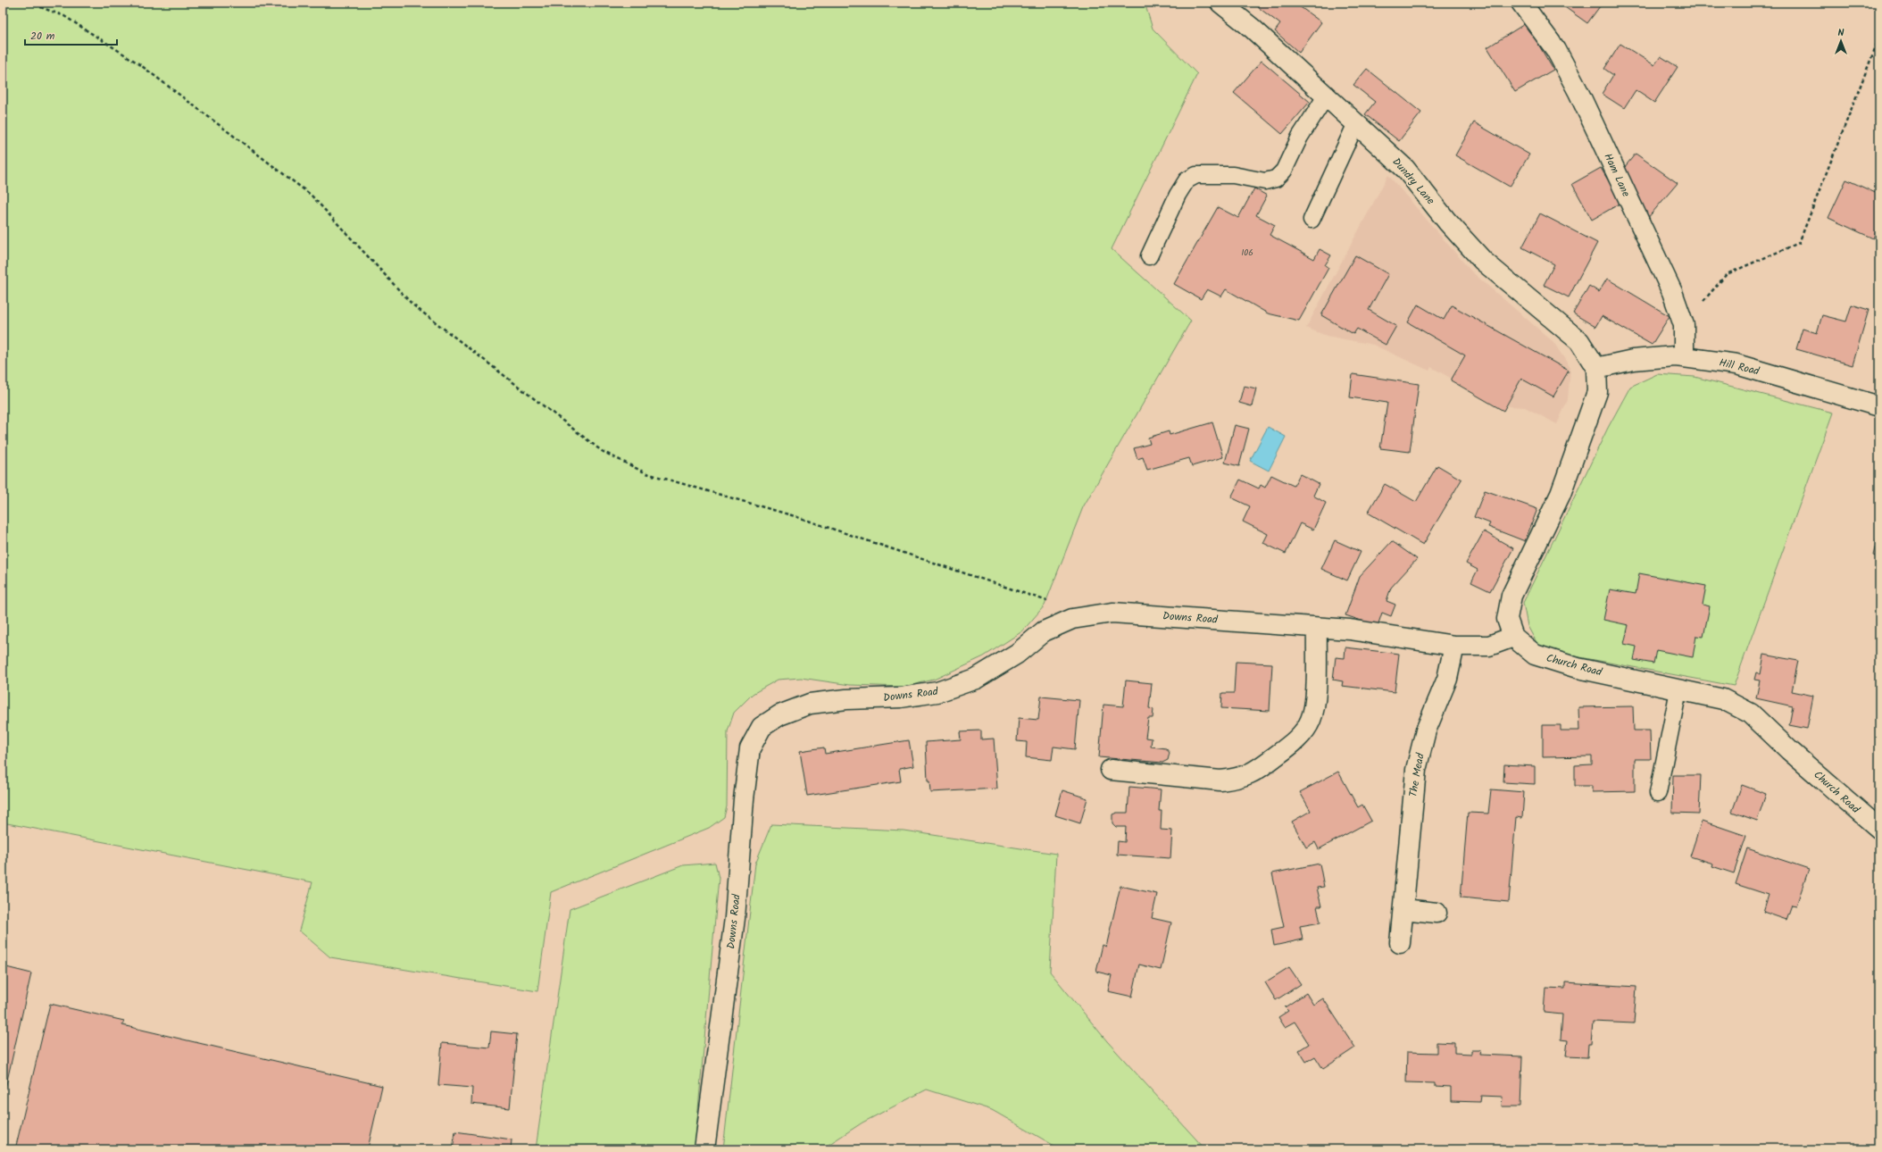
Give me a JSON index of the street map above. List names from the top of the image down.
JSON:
{
  "streets": {
    "street": [
      "Ham Lane",
      "Dundry Lane",
      "Hill Road",
      "Downs Road",
      "Church Road",
      "The Mead"
    ]
  },
  "crossings": [
    ["Ham Lane", "Hill Road"],
    ["Dundry Lane", "Hill Road"],
    ["Downs Road", "Church Road"],
    ["Downs Road", "The Mead"]
  ],
  "house_numbers": ["106"],
  "scale_bar": "20 m",
  "north": "top"
}
